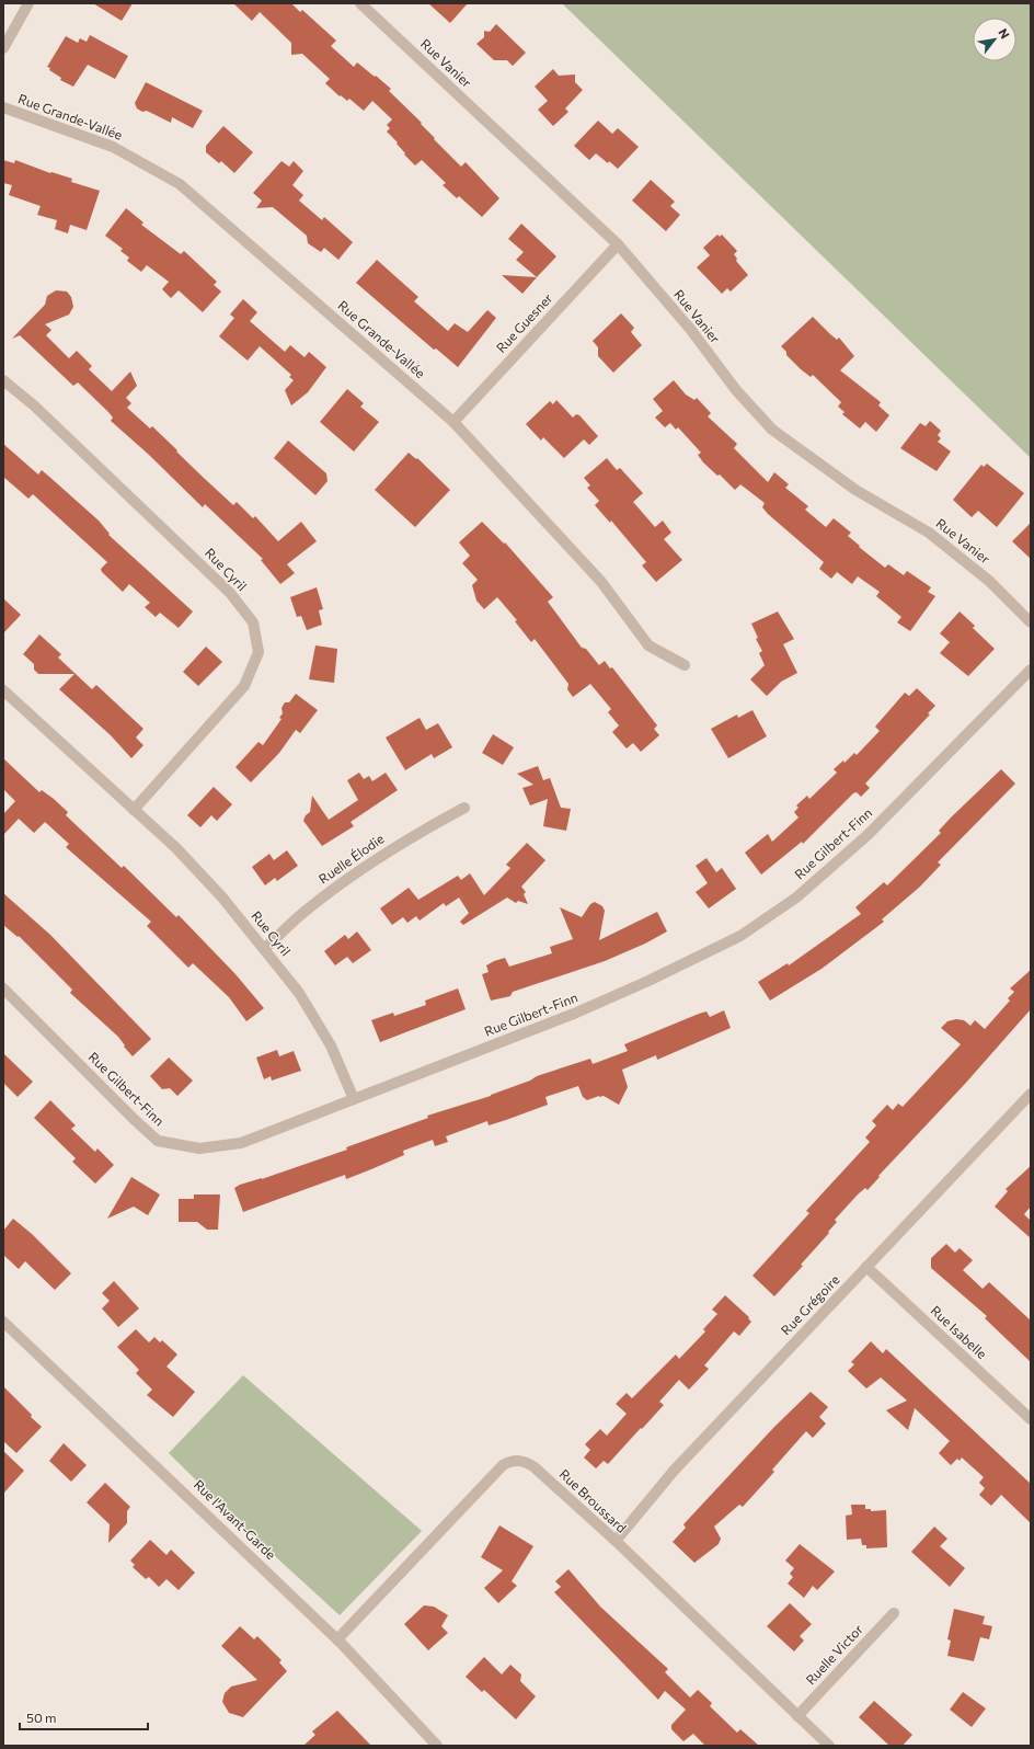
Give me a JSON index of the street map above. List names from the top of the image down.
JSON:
{
  "streets": {
    "street": [
      "Rue Vanier",
      "Rue Grande-Vallée",
      "Rue Guesner",
      "Rue Cyril",
      "Rue Gilbert-Finn",
      "Ruelle Élodie",
      "Rue Grégoire",
      "Rue Isabelle",
      "Rue Broussard",
      "Rue l'Avant-Garde",
      "Ruelle Victor"
    ]
  },
  "crossings": [
    ["Rue Vanier", "Rue Guesner"],
    ["Rue Grande-Vallée", "Rue Guesner"],
    ["Rue Cyril", "Rue Gilbert-Finn"],
    ["Rue Cyril", "Ruelle Élodie"],
    ["Rue Grégoire", "Rue Isabelle"],
    ["Rue Grégoire", "Rue Broussard"],
    ["Rue Broussard", "Rue l'Avant-Garde"],
    ["Rue Broussard", "Ruelle Victor"]
  ],
  "scale_bar": "50 m",
  "north": "top right"
}
